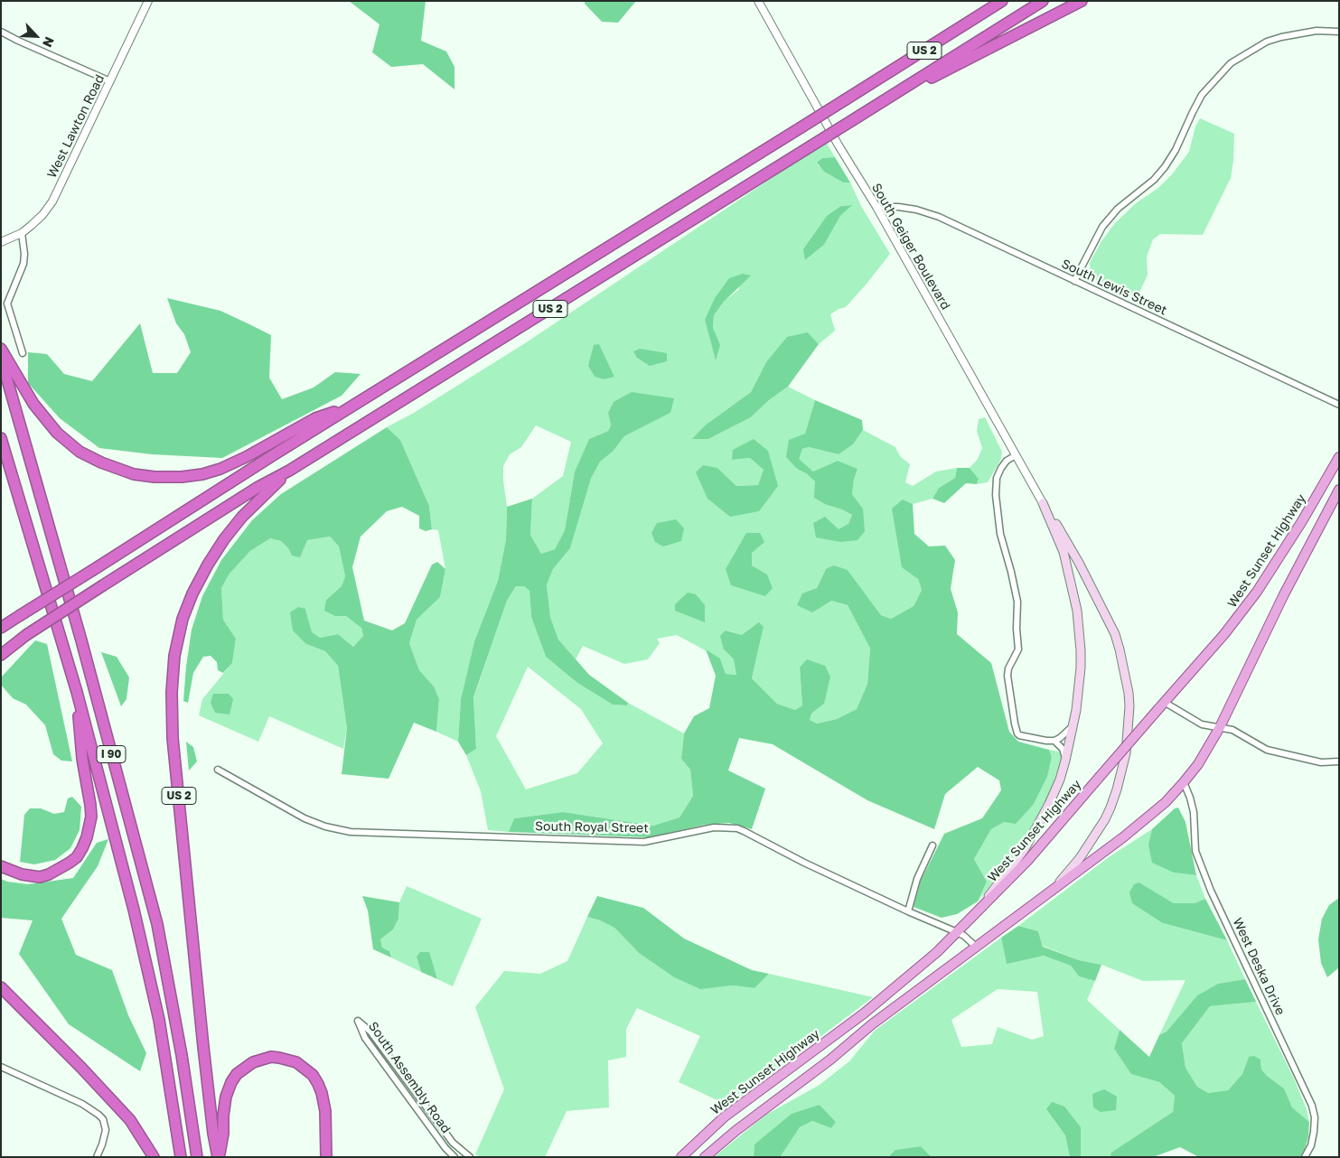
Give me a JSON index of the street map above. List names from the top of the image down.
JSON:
{
  "streets": {
    "highway": ["US 2", "I 90"],
    "main road": ["West Sunset Highway"],
    "street": [
      "West Lawton Road",
      "South Geiger Boulevard",
      "South Lewis Street",
      "South Royal Street",
      "West Deska Drive",
      "South Assembly Road"
    ]
  },
  "crossings": [
    ["South Geiger Boulevard", "South Lewis Street"],
    ["West Sunset Highway", "South Royal Street"]
  ],
  "north": "bottom right"
}
